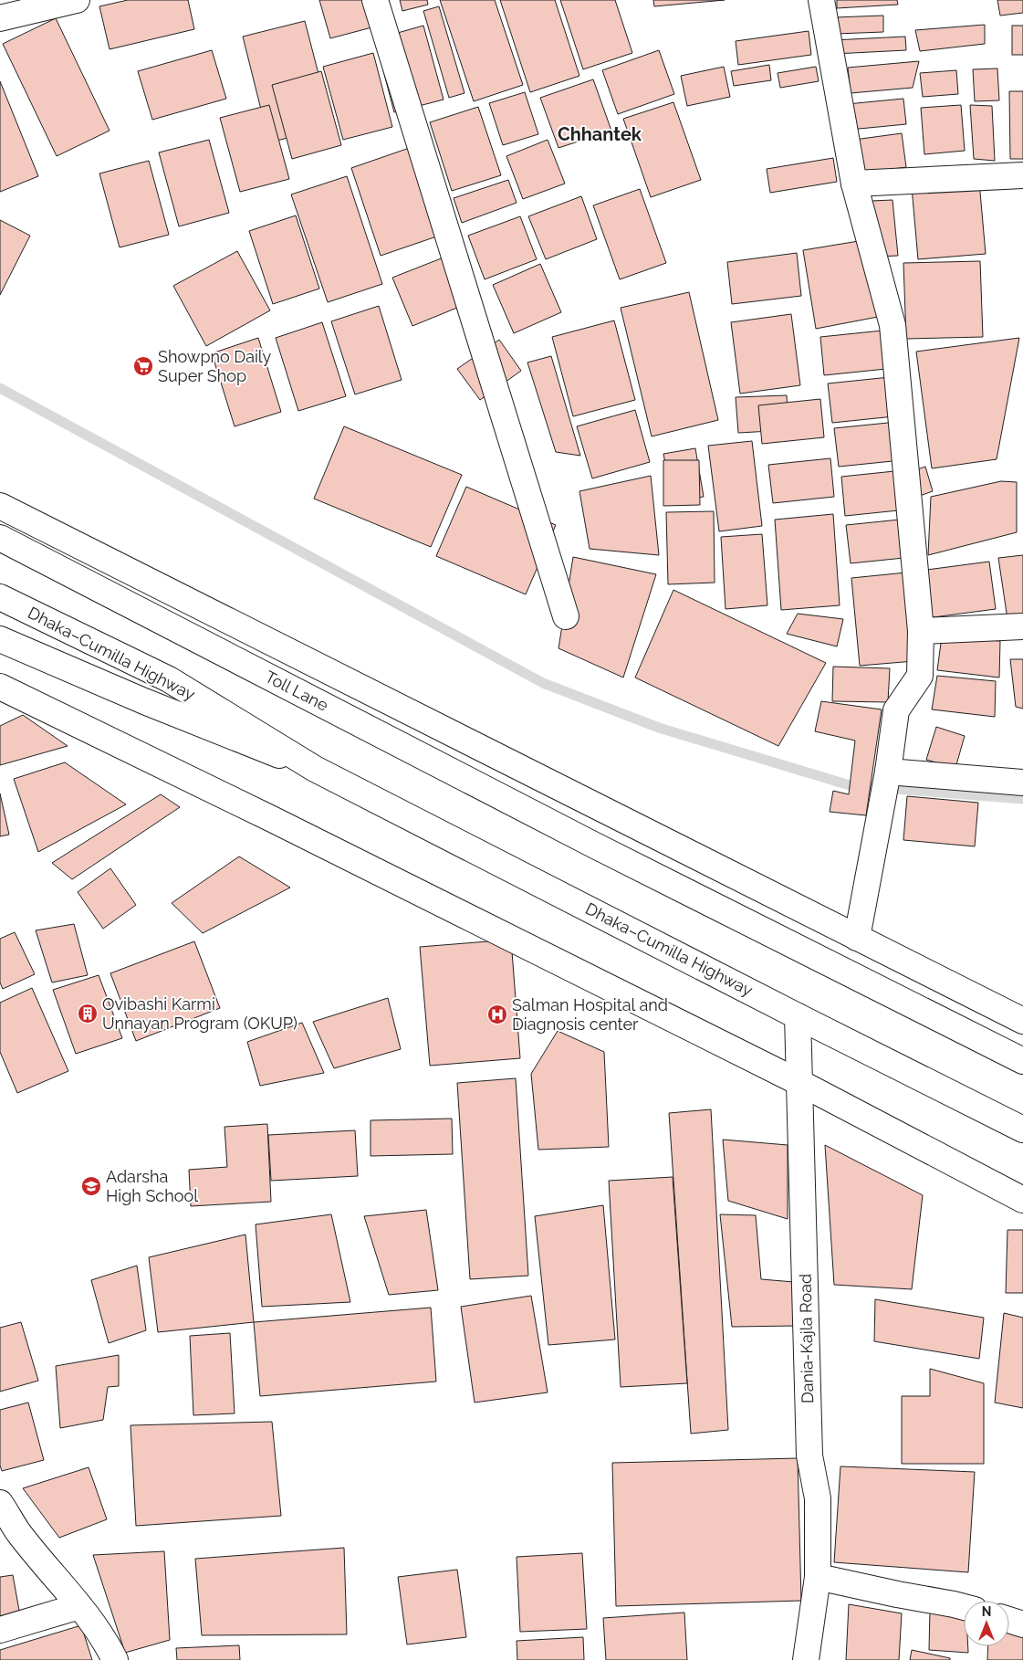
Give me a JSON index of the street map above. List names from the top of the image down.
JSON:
{
  "streets": {
    "main road": ["Dhaka–Cumilla Highway", "Toll Lane", "Dania-Kajla Road"]
  },
  "crossings": [
    ["Dhaka–Cumilla Highway", "Dania-Kajla Road"]
  ],
  "districts": ["Chhantek"],
  "places": {
    "supermarket": ["Showpno Daily Super Shop"],
    "building": ["Ovibashi Karmi Unnayan Program (OKUP)"],
    "hospital": ["Salman Hospital and Diagnosis center"],
    "school or university": ["Adarsha High School"]
  },
  "north": "top"
}
